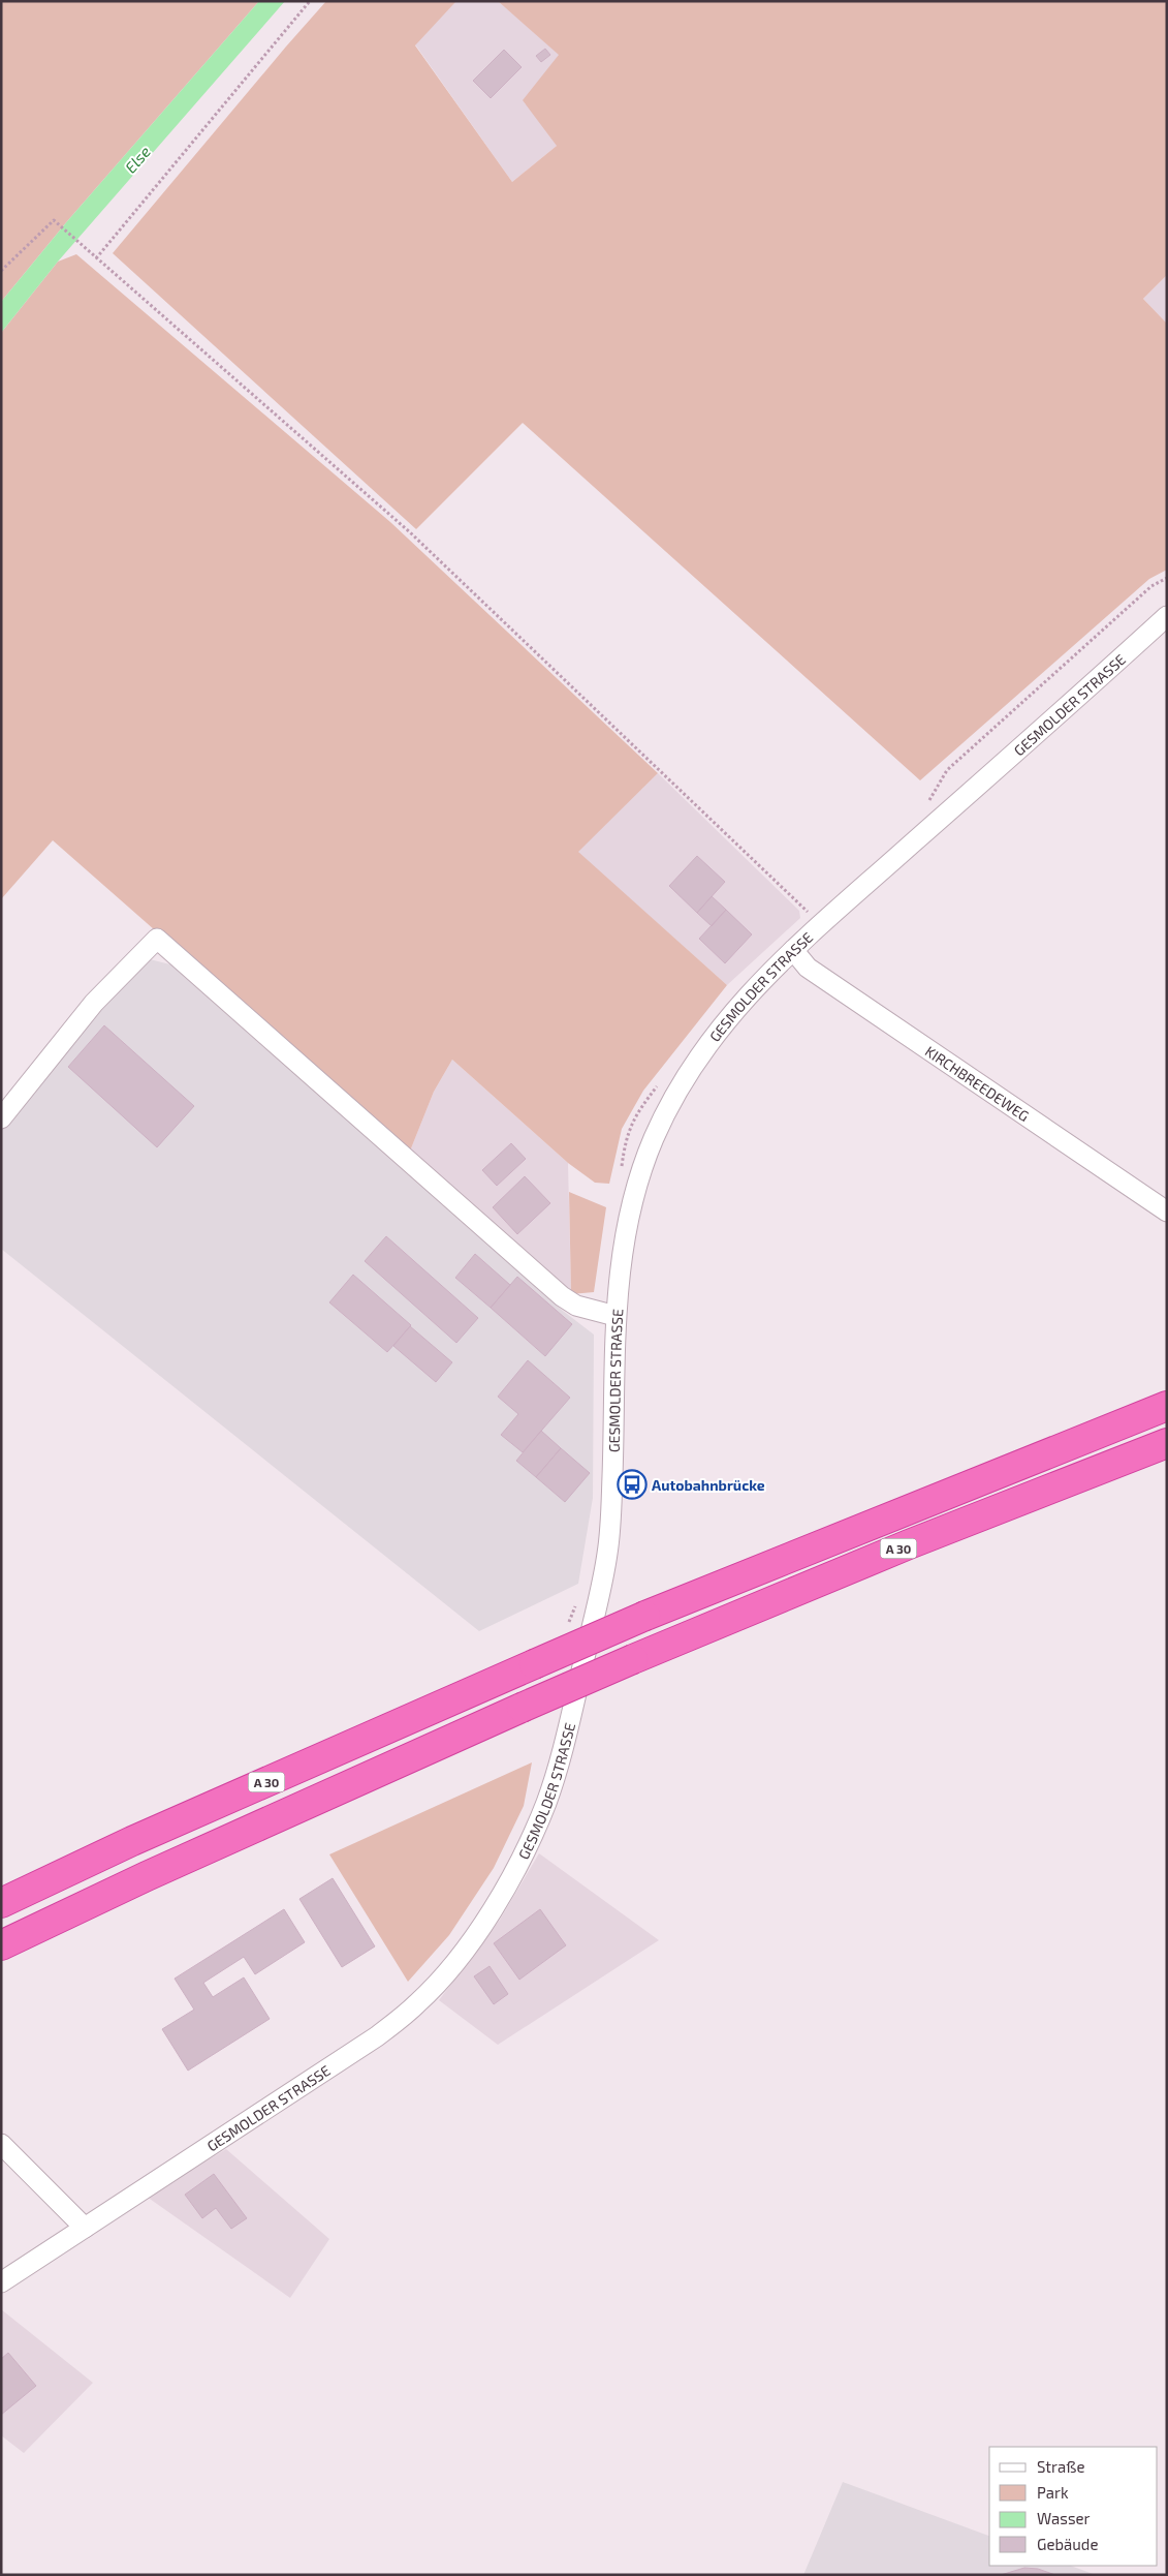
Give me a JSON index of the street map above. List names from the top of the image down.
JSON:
{
  "streets": {
    "highway": ["A 30"],
    "street": ["GESMOLDER STRASSE", "KIRCHBREEDEWEG"]
  },
  "crossings": [
    ["GESMOLDER STRASSE", "KIRCHBREEDEWEG"]
  ],
  "water": ["Else"],
  "places": {
    "bus stop": ["Autobahnbrücke"]
  },
  "legend": [
    "Straße",
    "Park",
    "Wasser",
    "Gebäude"
  ]
}
